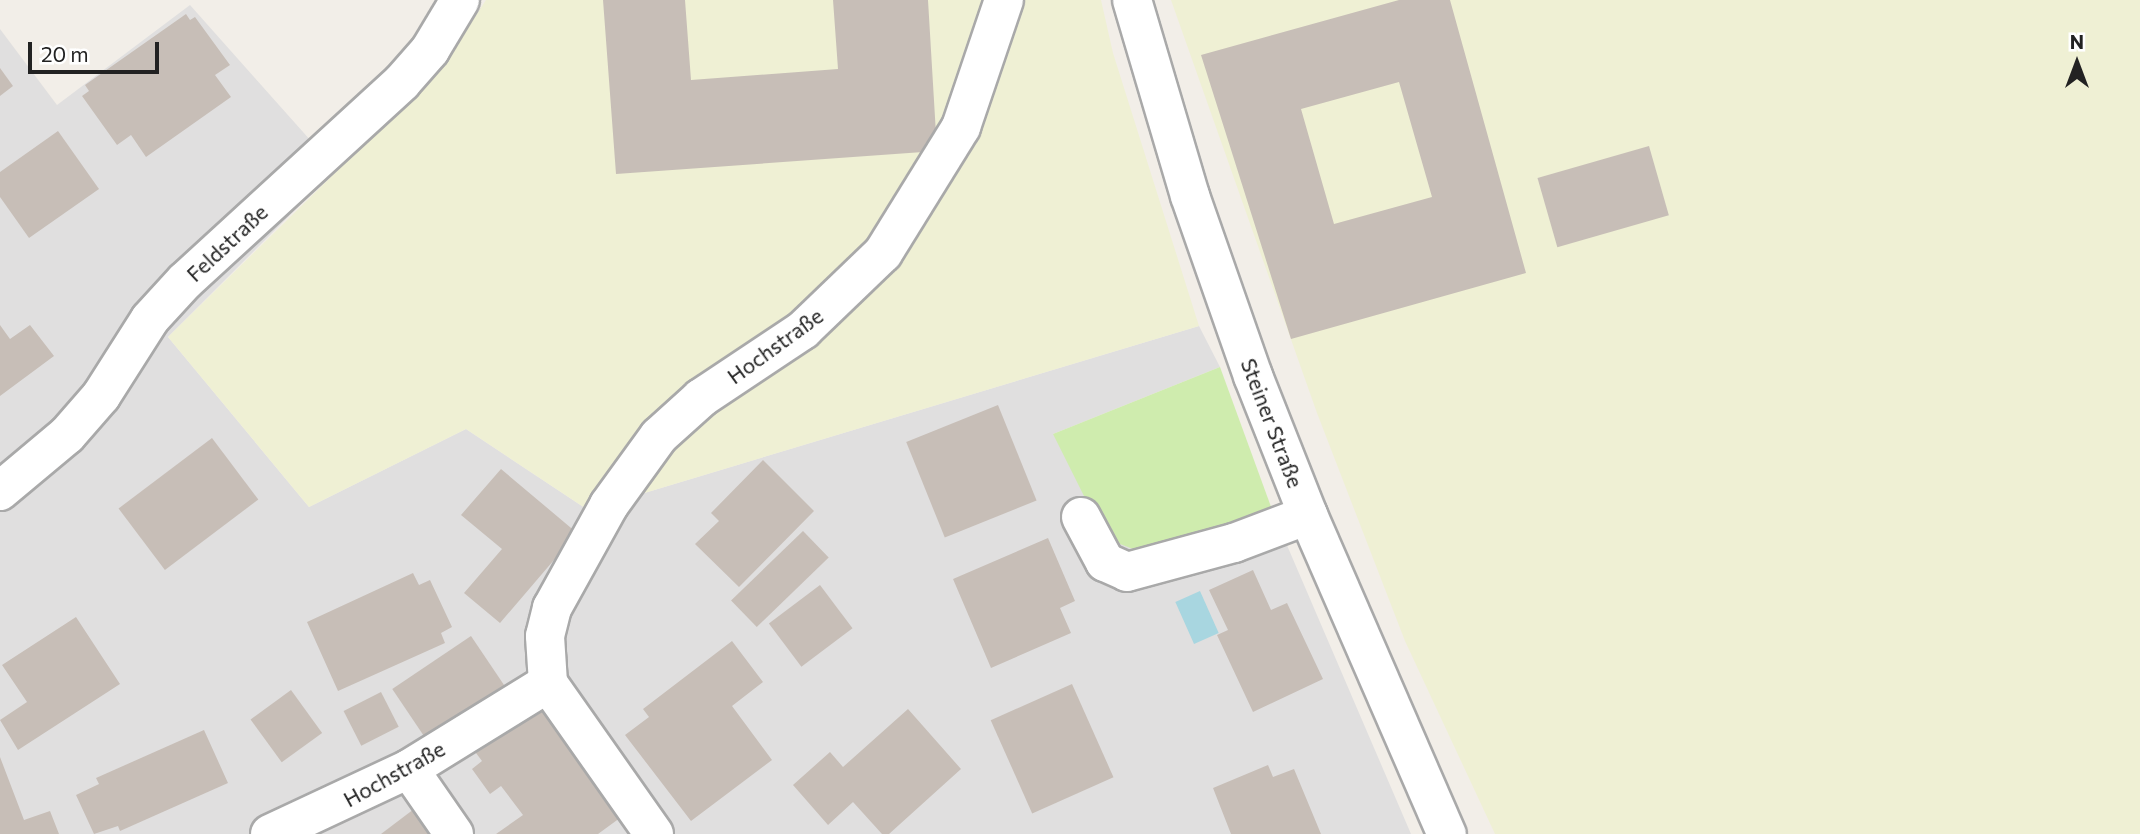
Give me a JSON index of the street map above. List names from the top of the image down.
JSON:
{
  "streets": {
    "street": ["Feldstraße", "Hochstraße", "Steiner Straße"]
  },
  "scale_bar": "20 m",
  "north": "top"
}
